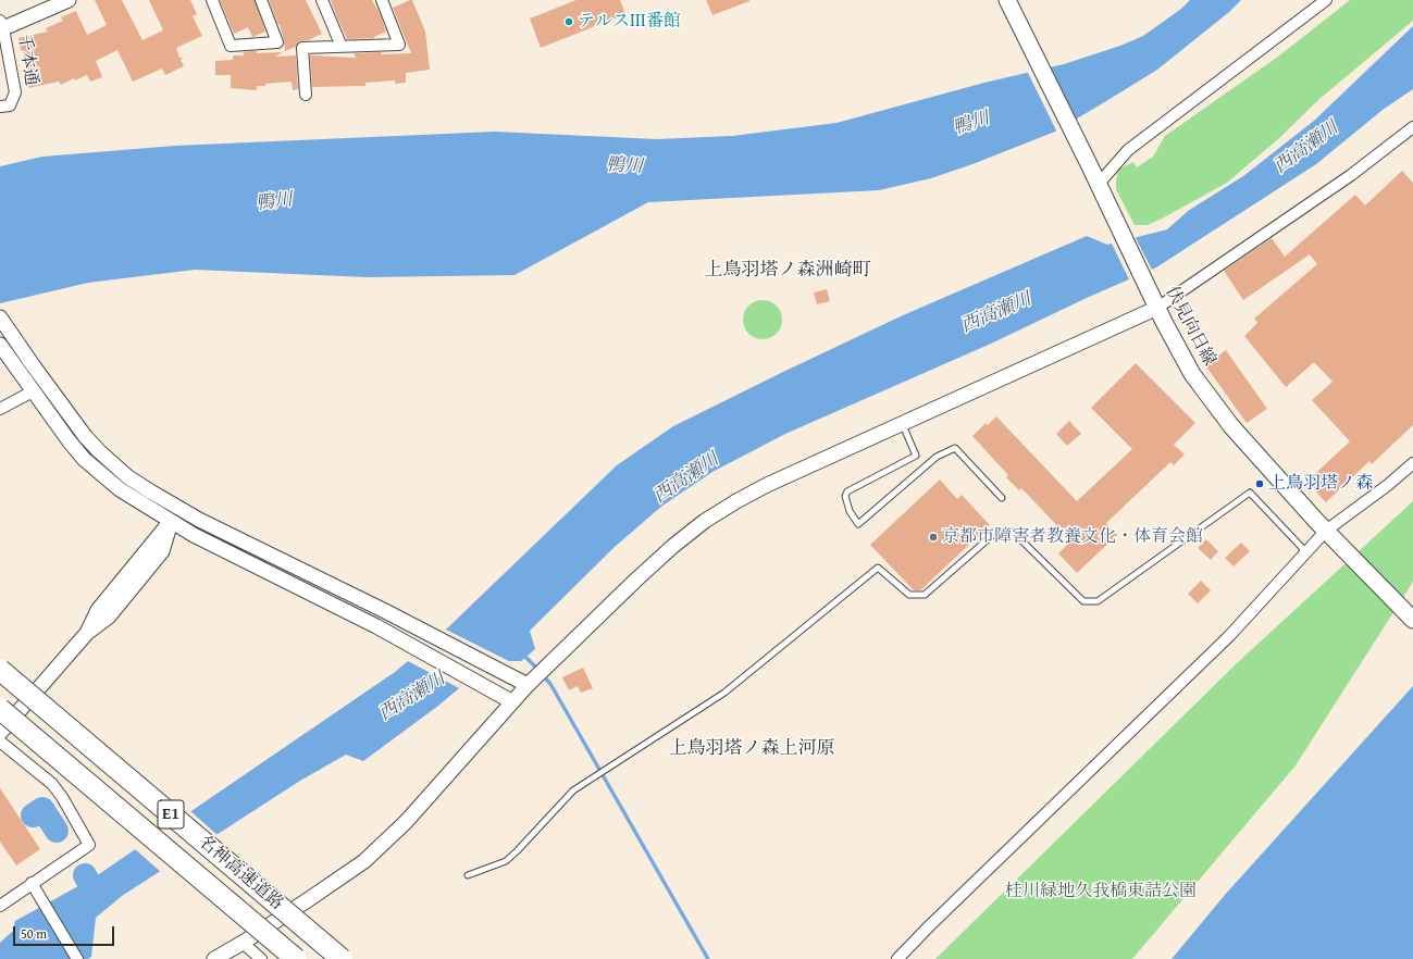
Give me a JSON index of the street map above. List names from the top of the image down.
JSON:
{
  "streets": {
    "highway": ["E1", "名神高速道路"],
    "main road": ["伏見向日線"],
    "street": ["千本通"]
  },
  "districts": ["上鳥羽塔ノ森洲崎町", "上鳥羽塔ノ森上河原"],
  "water": ["鴨川", "西高瀬川"],
  "parks": ["桂川緑地久我橋東詰公園"],
  "places": ["テルスⅢ番館", "上鳥羽塔ノ森", "京都市障害者教養文化・体育会館"],
  "scale_bar": "50 m"
}
